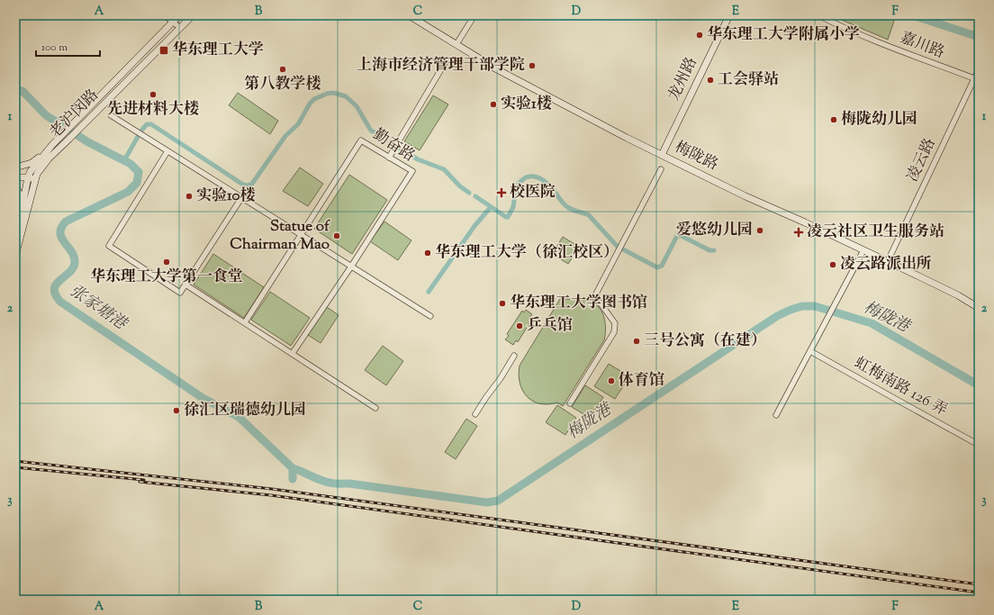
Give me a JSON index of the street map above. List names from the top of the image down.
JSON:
{
  "streets": {
    "street": [
      "嘉川路",
      "龙州路",
      "老沪闵路",
      "勤奋路",
      "梅陇路",
      "凌云路",
      "虹梅南路 126 弄"
    ]
  },
  "crossings": [
    ["嘉川路", "凌云路"],
    ["龙州路", "梅陇路"],
    ["梅陇路", "凌云路"]
  ],
  "water": ["张家塘港", "梅陇港"],
  "places": {
    "other": [
      "华东理工大学附属小学",
      "上海市经济管理干部学院",
      "第八教学楼",
      "工会驿站",
      "先进材料大楼",
      "实验1楼",
      "梅陇幼儿园",
      "实验10楼",
      "爱悠幼儿园",
      "Statue of Chairman Mao",
      "华东理工大学（徐汇校区）",
      "华东理工大学第一食堂",
      "凌云路派出所",
      "华东理工大学图书馆",
      "乒乓馆",
      "三号公寓（在建）",
      "体育馆",
      "徐汇区瑞德幼儿园"
    ],
    "transit": ["华东理工大学"],
    "health": ["校医院", "凌云社区卫生服务站"]
  },
  "scale_bar": "100 m",
  "grid": {
    "columns": [
      "A",
      "B",
      "C",
      "D",
      "E",
      "F"
    ],
    "rows": ["1", "2", "3"]
  }
}
